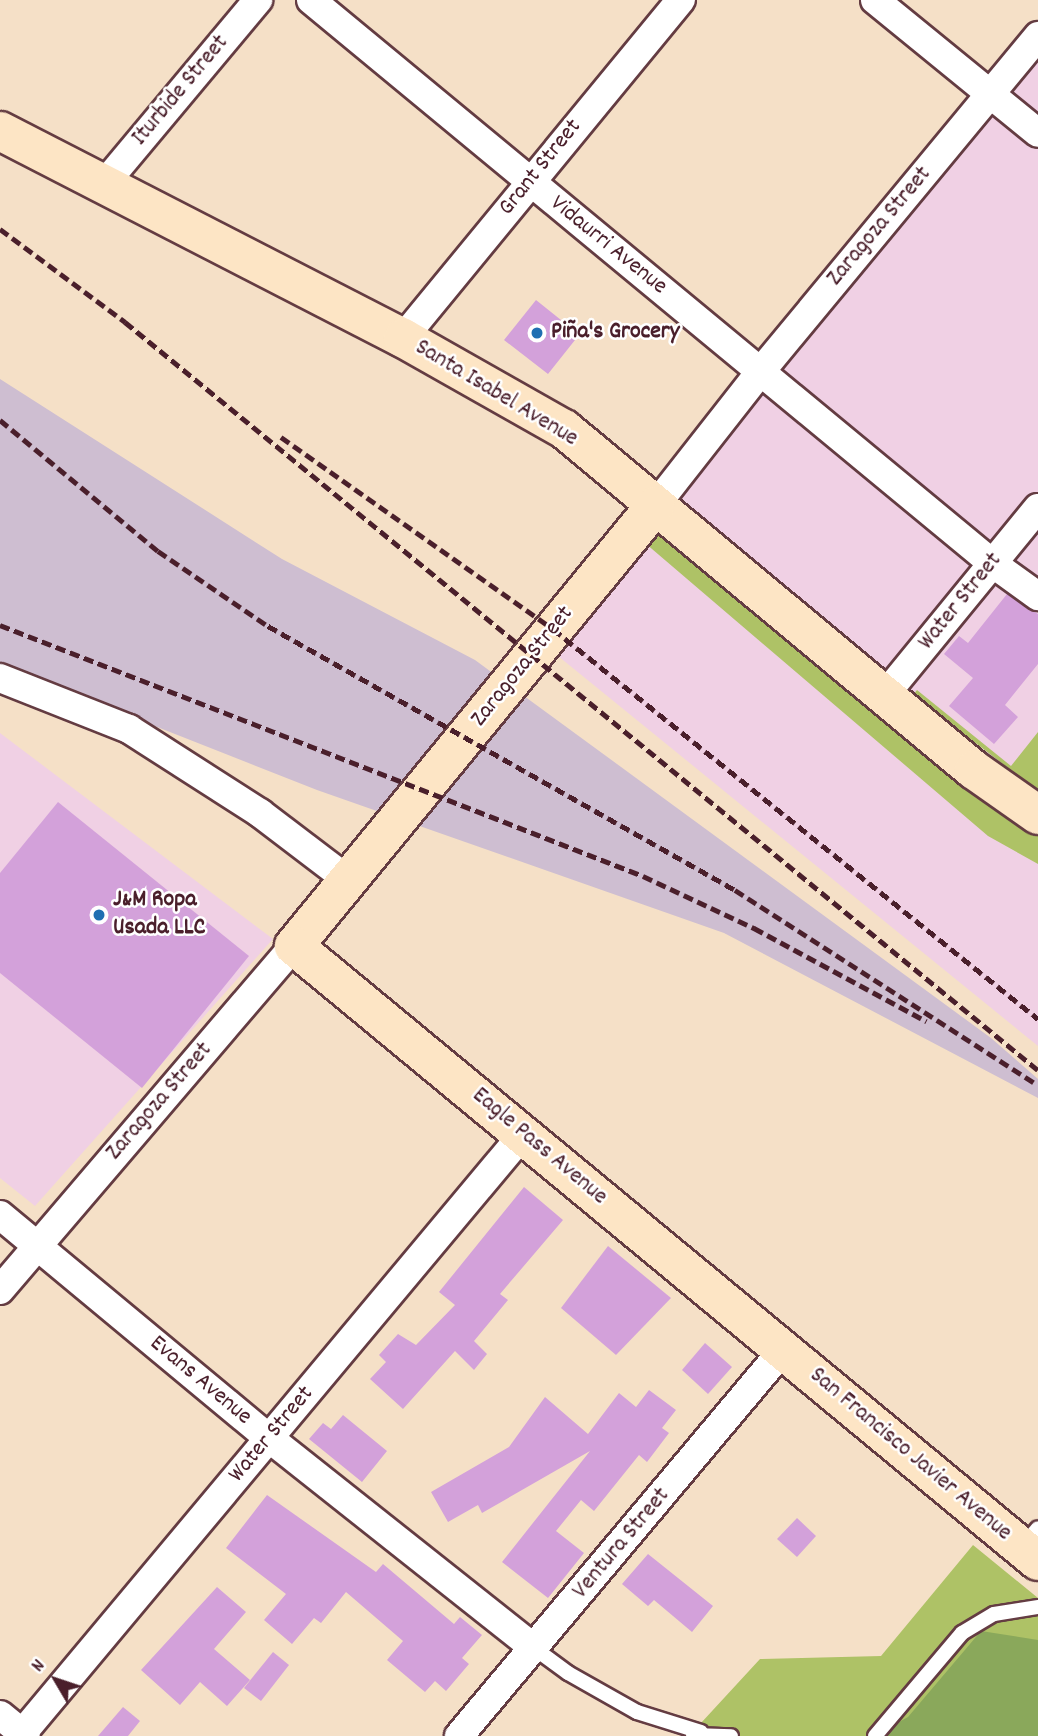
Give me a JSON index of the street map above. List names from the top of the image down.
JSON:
{
  "streets": {
    "street": [
      "Iturbide Street",
      "Grant Street",
      "Zaragoza Street",
      "Vidaurri Avenue",
      "Santa Isabel Avenue",
      "Water Street",
      "Eagle Pass Avenue",
      "Evans Avenue",
      "San Francisco Javier Avenue",
      "Ventura Street"
    ]
  },
  "crossings": [
    ["Iturbide Street", "Santa Isabel Avenue"],
    ["Grant Street", "Vidaurri Avenue"],
    ["Grant Street", "Santa Isabel Avenue"],
    ["Zaragoza Street", "Vidaurri Avenue"],
    ["Zaragoza Street", "Santa Isabel Avenue"],
    ["Zaragoza Street", "Eagle Pass Avenue"],
    ["Zaragoza Street", "Evans Avenue"],
    ["Vidaurri Avenue", "Water Street"],
    ["Santa Isabel Avenue", "Water Street"],
    ["Water Street", "Eagle Pass Avenue"],
    ["Water Street", "Evans Avenue"],
    ["Eagle Pass Avenue", "San Francisco Javier Avenue"],
    ["Eagle Pass Avenue", "Ventura Street"],
    ["Evans Avenue", "Ventura Street"],
    ["San Francisco Javier Avenue", "Ventura Street"]
  ],
  "places": ["Piña's Grocery", "J&M Ropa Usada LLC"],
  "north": "top left"
}
